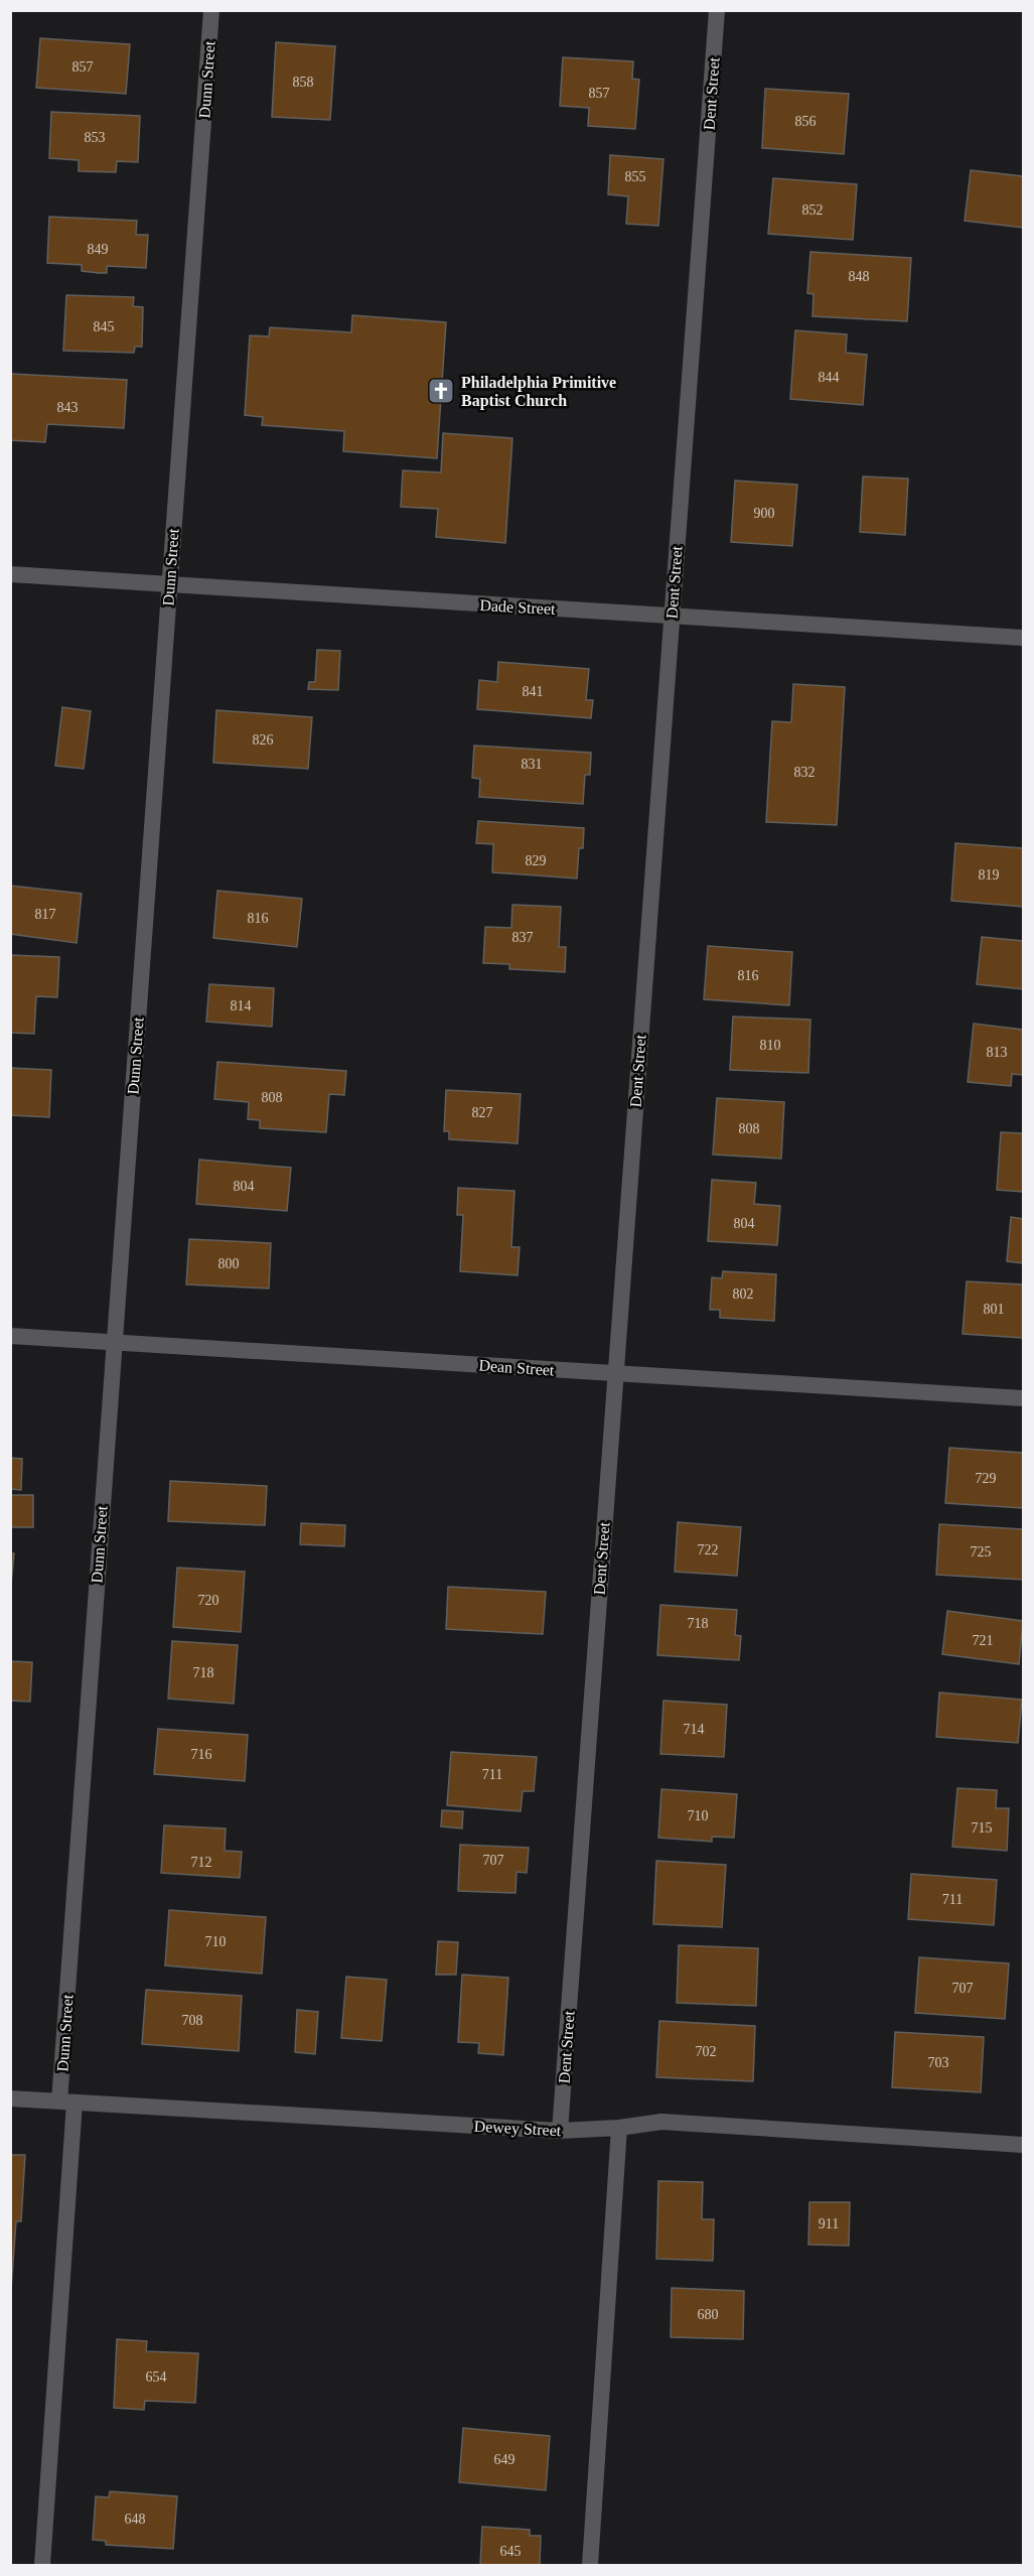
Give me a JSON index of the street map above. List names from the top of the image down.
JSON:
{
  "streets": {
    "street": [
      "Dunn Street",
      "Dent Street",
      "Dade Street",
      "Dean Street",
      "Dewey Street"
    ]
  },
  "crossings": [
    ["Dunn Street", "Dade Street"],
    ["Dunn Street", "Dean Street"],
    ["Dunn Street", "Dewey Street"],
    ["Dent Street", "Dade Street"],
    ["Dent Street", "Dean Street"],
    ["Dent Street", "Dewey Street"]
  ],
  "places": {
    "church": ["Philadelphia Primitive Baptist Church"]
  },
  "house_numbers": [
    "857",
    "858",
    "857",
    "856",
    "853",
    "855",
    "852",
    "849",
    "848",
    "845",
    "844",
    "843",
    "900",
    "841",
    "826",
    "831",
    "832",
    "829",
    "819",
    "817",
    "816",
    "837",
    "816",
    "814",
    "810",
    "813",
    "808",
    "827",
    "808",
    "804",
    "804",
    "800",
    "802",
    "801",
    "729",
    "722",
    "725",
    "720",
    "718",
    "721",
    "718",
    "714",
    "716",
    "711",
    "710",
    "715",
    "707",
    "712",
    "711",
    "710",
    "707",
    "708",
    "702",
    "703",
    "911",
    "680",
    "654",
    "649",
    "648",
    "645"
  ]
}
